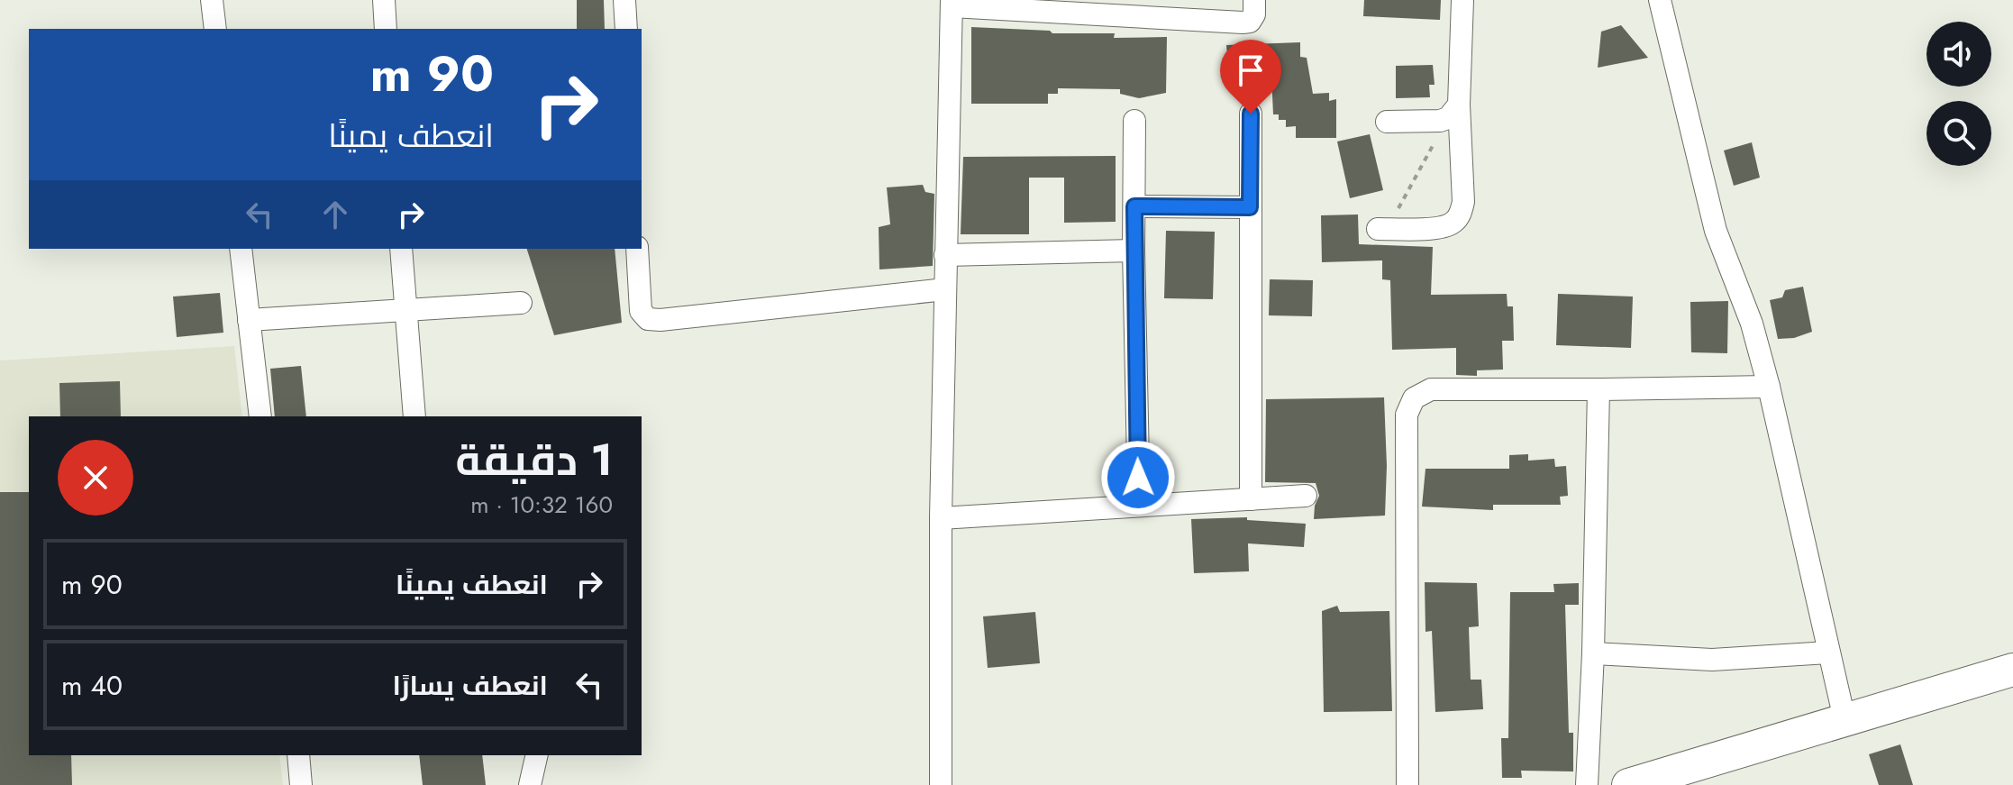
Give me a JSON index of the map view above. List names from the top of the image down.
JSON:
{
  "page": {
    "turn": ["90 m", "انعطف يمينًا"],
    "heading": ["1 دقيقة", "160 m · 10:32"],
    "list": [
      {
        "name": "انعطف يمينًا",
        "value": "90 m"
      },
      {
        "name": "انعطف يسارًا",
        "value": "40 m"
      }
    ]
  }
}
